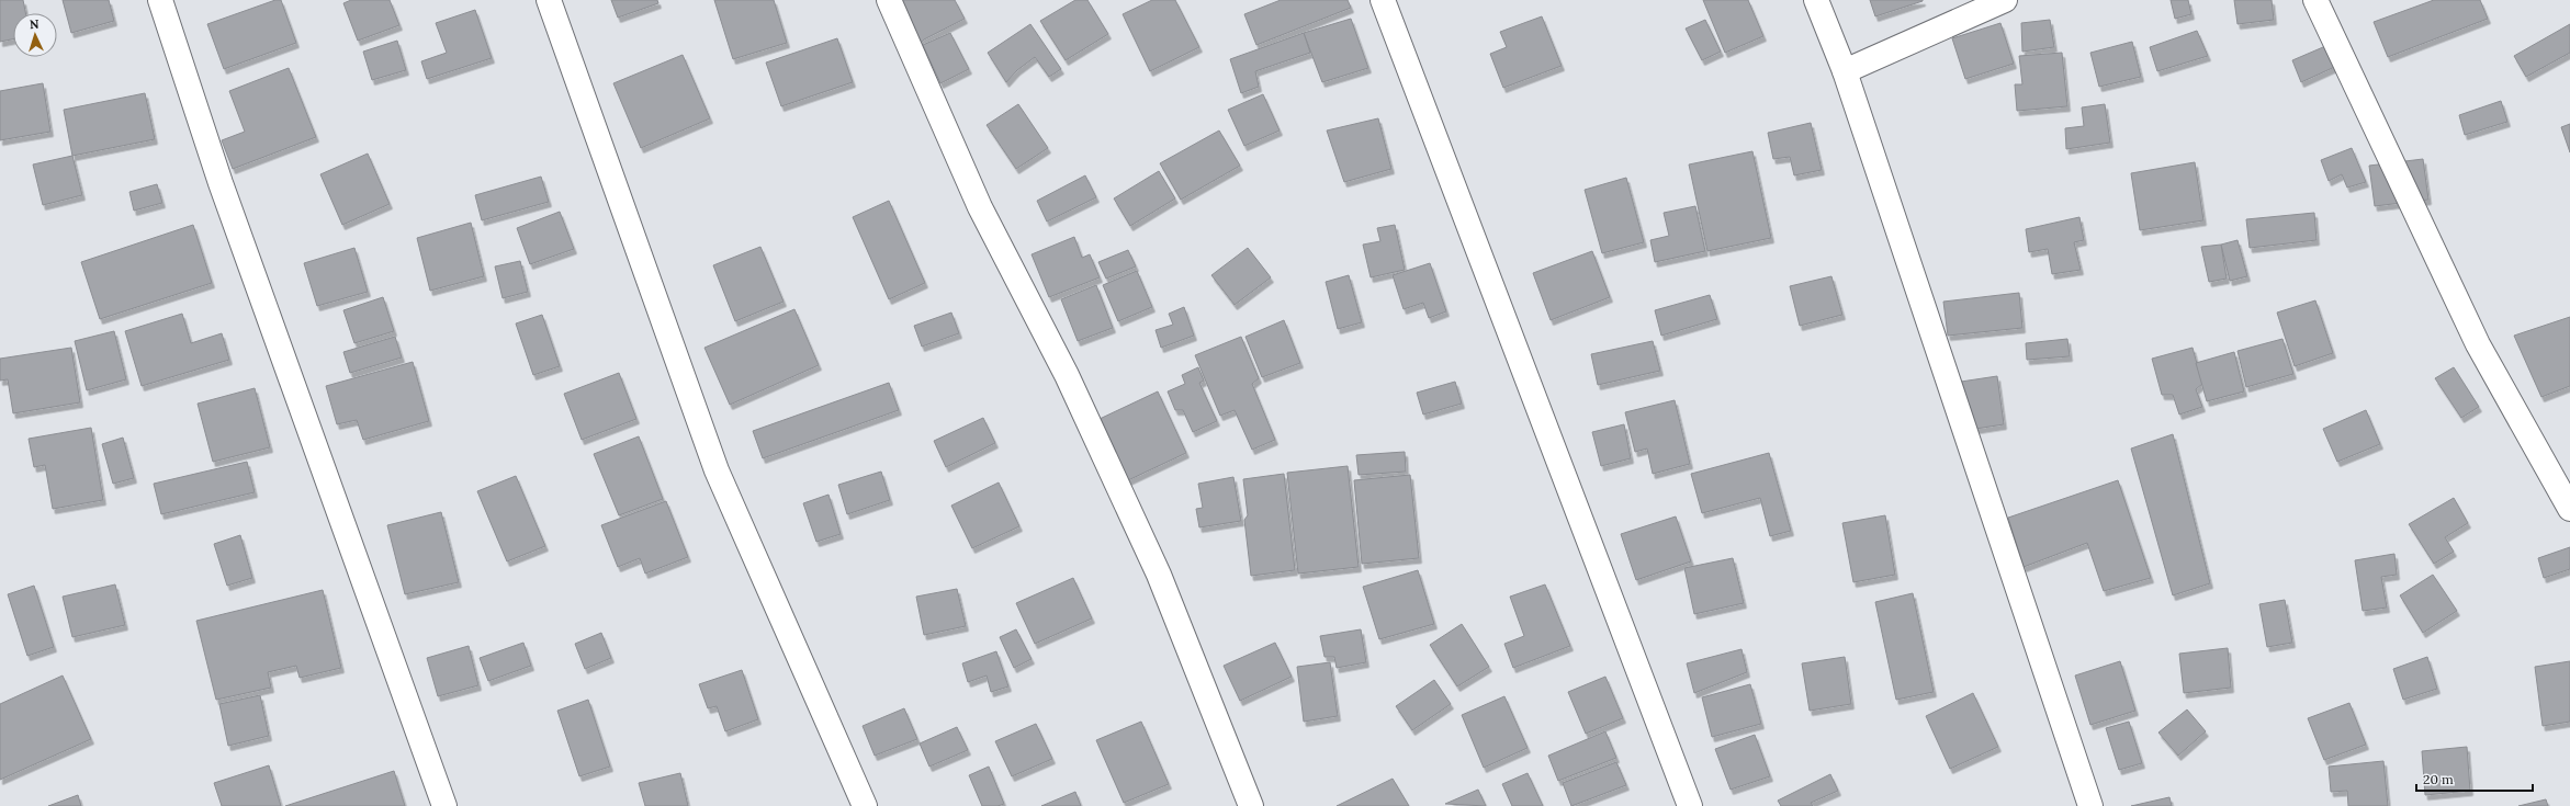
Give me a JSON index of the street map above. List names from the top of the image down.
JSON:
{
  "scale_bar": "20 m",
  "north": "top"
}
